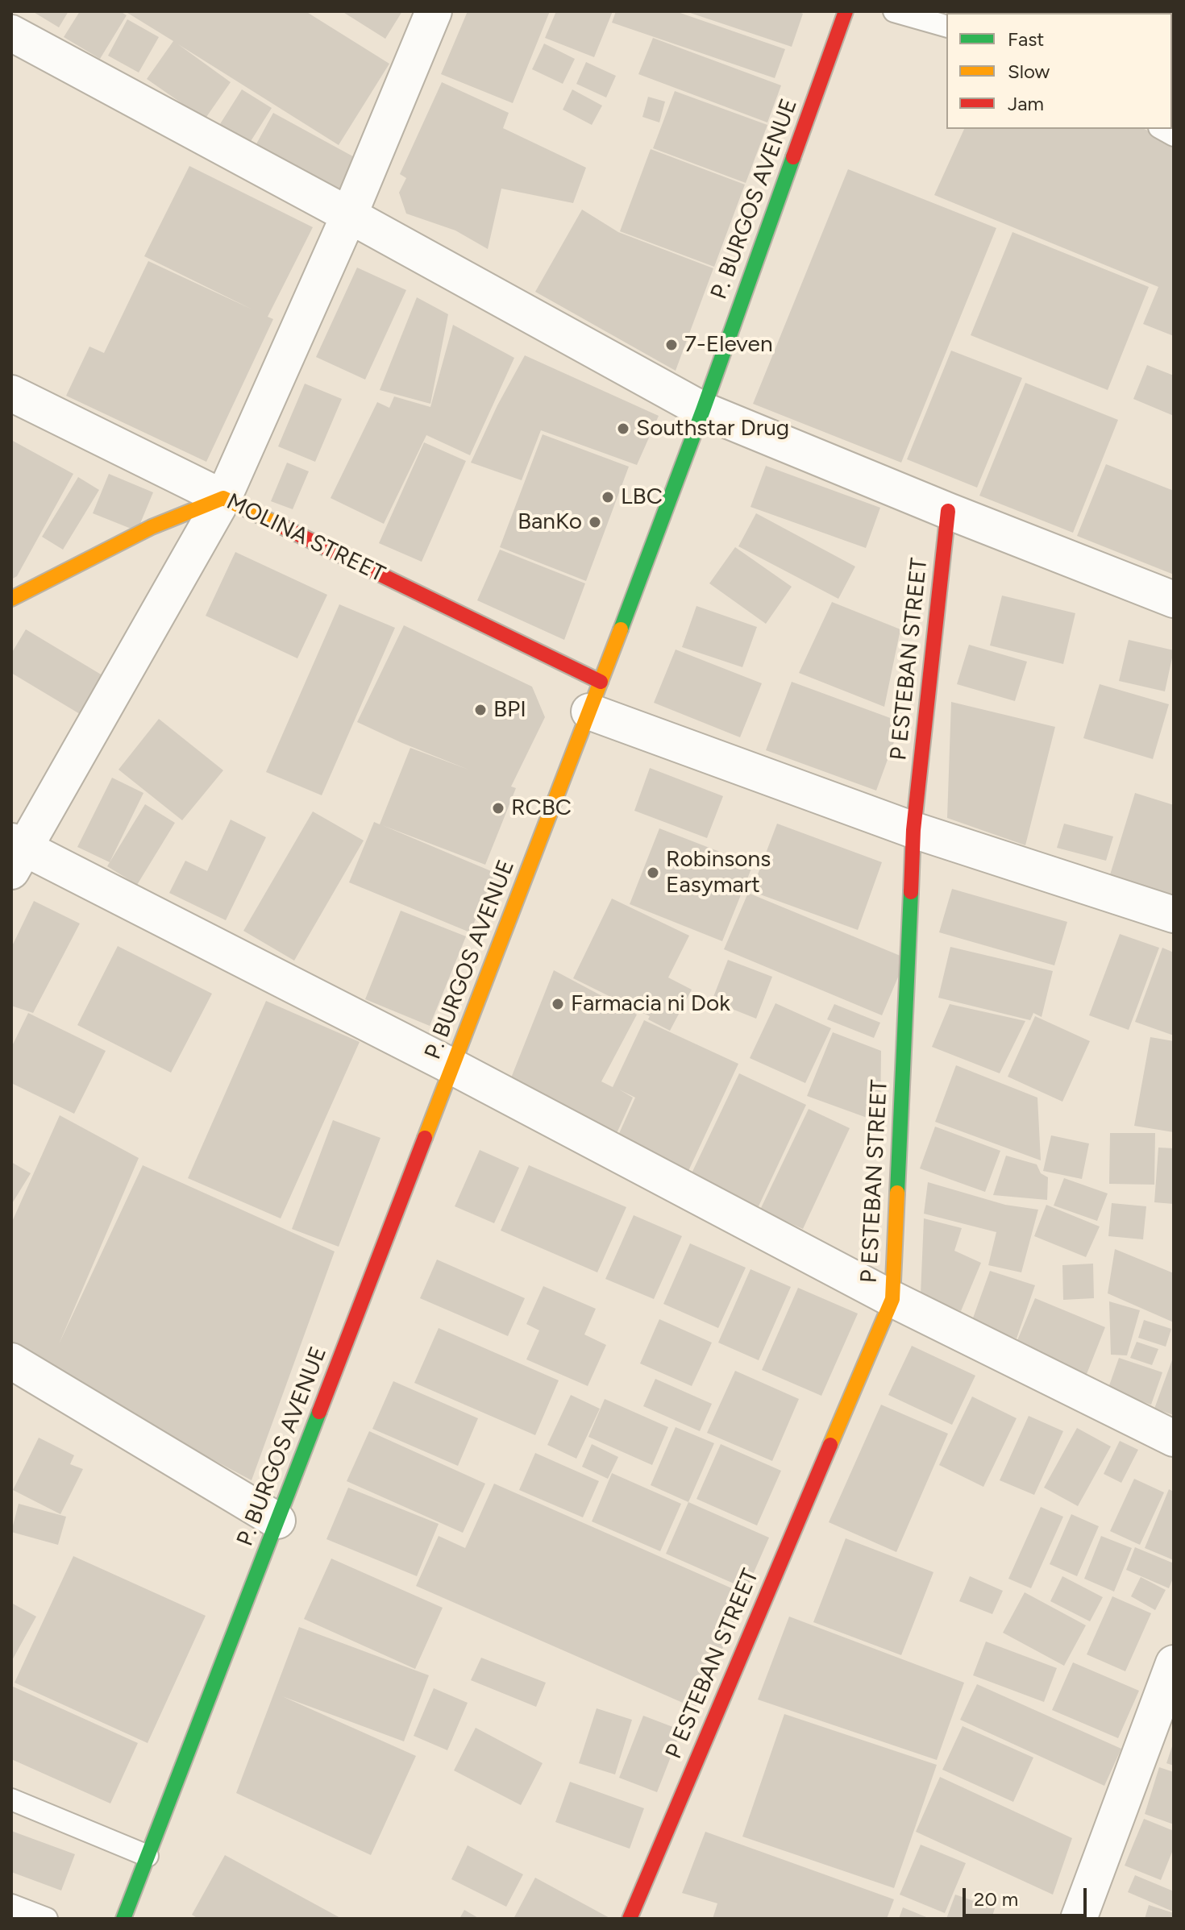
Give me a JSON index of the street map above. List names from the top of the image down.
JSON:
{
  "streets": {
    "street": ["P. BURGOS AVENUE", "MOLINA STREET", "P ESTEBAN STREET"]
  },
  "crossings": [
    ["P. BURGOS AVENUE", "MOLINA STREET"]
  ],
  "places": [
    "7-Eleven",
    "Southstar Drug",
    "LBC",
    "BanKo",
    "BPI",
    "RCBC",
    "Robinsons Easymart",
    "Farmacia ni Dok"
  ],
  "legend": ["Fast", "Slow", "Jam"],
  "scale_bar": "20 m"
}
